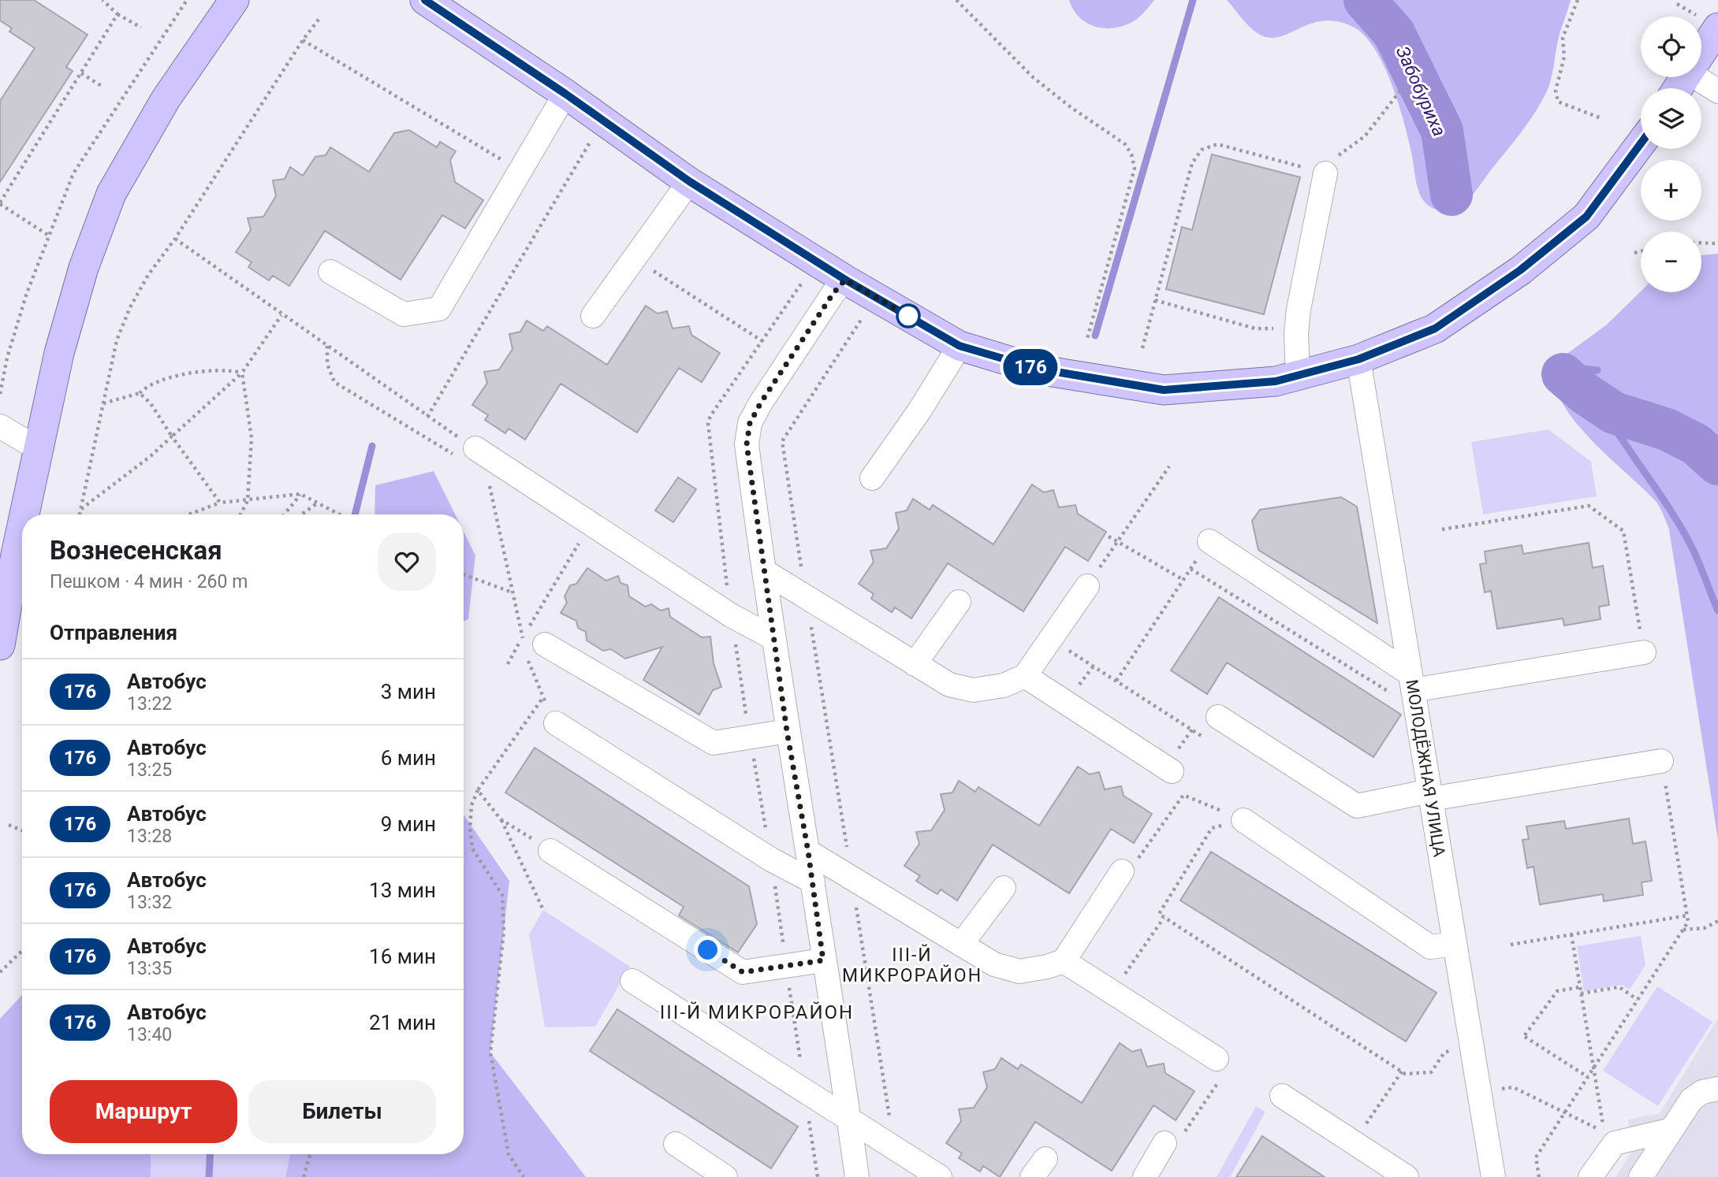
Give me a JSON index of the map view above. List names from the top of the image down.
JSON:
{
  "streets": {
    "street": ["МОЛОДЁЖНАЯ УЛИЦА"]
  },
  "districts": ["III-Й МИКРОРАЙОН", "III-Й МИКРОРАЙОН"],
  "water": ["Забобуриха"],
  "lines": ["bus line 176"],
  "page": {
    "on_map": "176",
    "map_buttons": ["+", "−"],
    "heading": [
      ["Вознесенская", "Пешком · 4 мин · 260 m"],
      "Отправления"
    ],
    "list": [
      {
        "mark": "176",
        "name": "Автобус",
        "note": "13:22",
        "value": "3 мин"
      },
      {
        "mark": "176",
        "name": "Автобус",
        "note": "13:25",
        "value": "6 мин"
      },
      {
        "mark": "176",
        "name": "Автобус",
        "note": "13:28",
        "value": "9 мин"
      },
      {
        "mark": "176",
        "name": "Автобус",
        "note": "13:32",
        "value": "13 мин"
      },
      {
        "mark": "176",
        "name": "Автобус",
        "note": "13:35",
        "value": "16 мин"
      },
      {
        "mark": "176",
        "name": "Автобус",
        "note": "13:40",
        "value": "21 мин"
      }
    ],
    "buttons": ["Маршрут", "Билеты"]
  }
}
